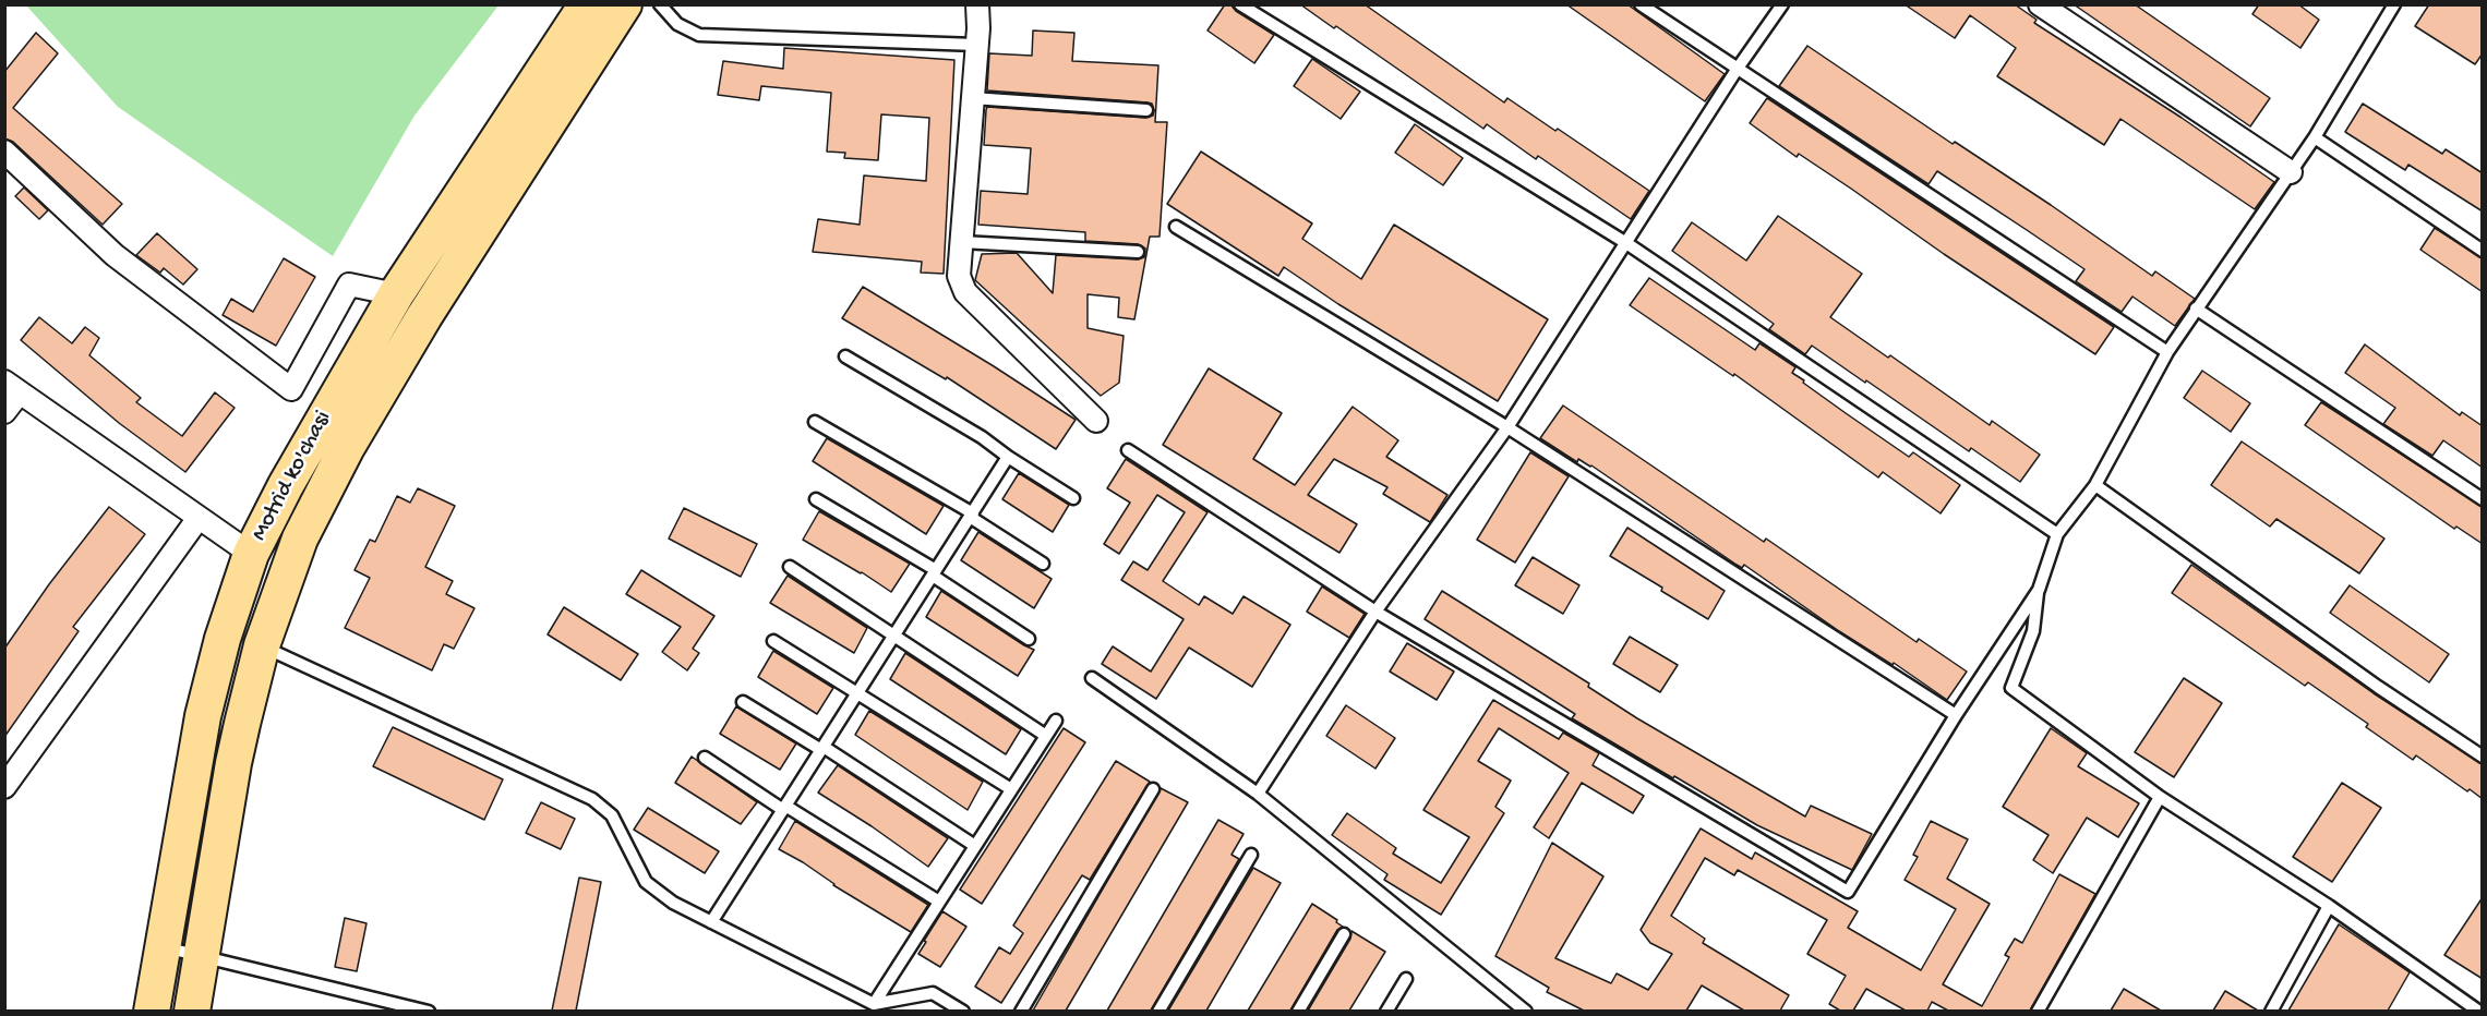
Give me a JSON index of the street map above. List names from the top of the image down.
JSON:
{
  "streets": {
    "main road": ["Motrid ko'chasi"]
  }
}
